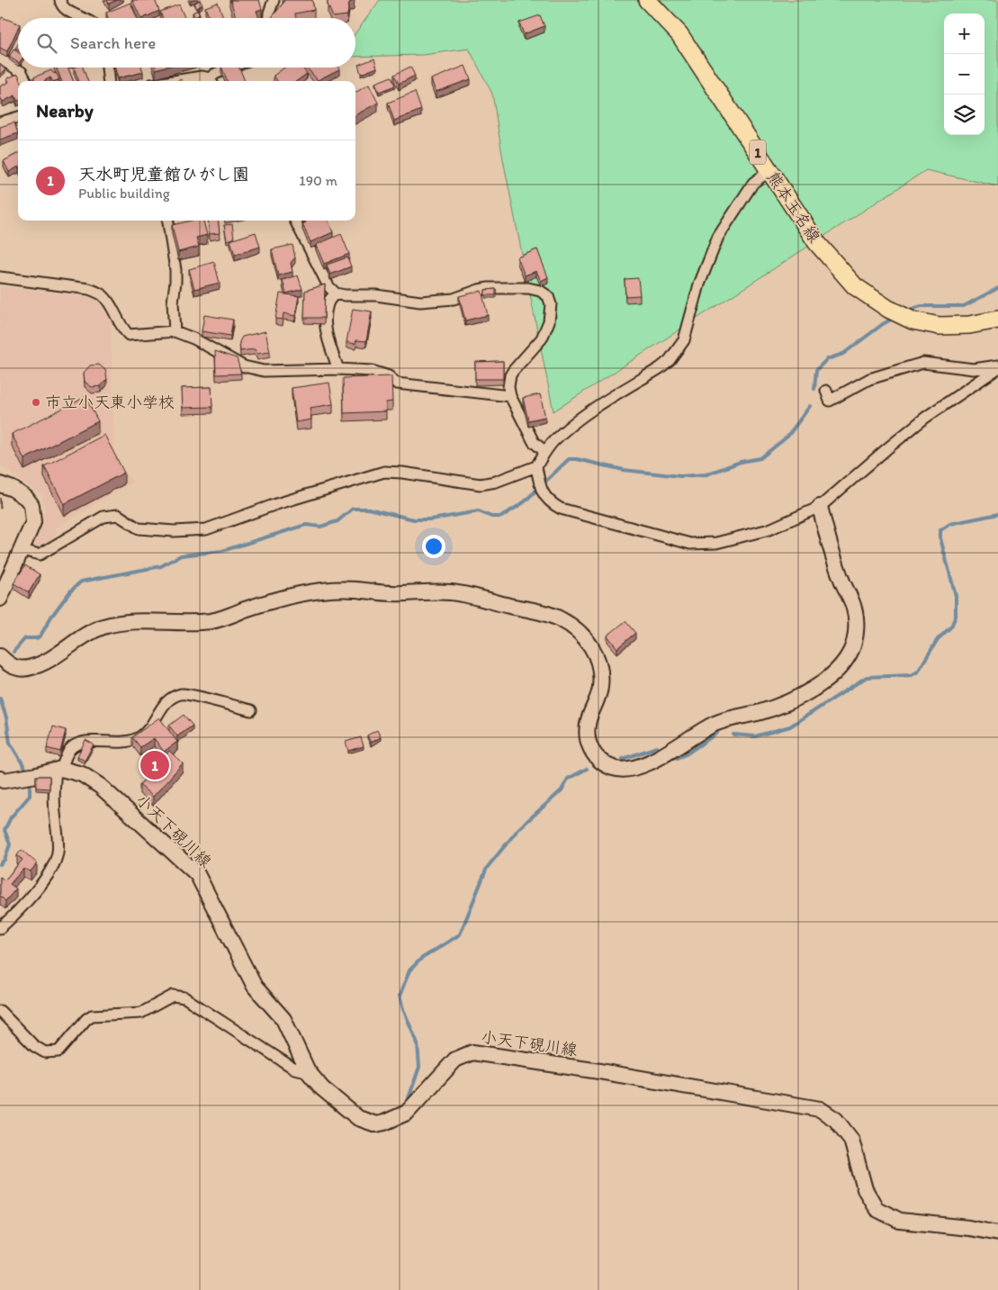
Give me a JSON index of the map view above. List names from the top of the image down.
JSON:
{
  "streets": {
    "main road": ["1", "熊本玉名線"],
    "street": ["小天下硯川線"]
  },
  "places": ["市立小天東小学校"],
  "page": {
    "map_buttons": ["+", "−"],
    "search": "Search here",
    "heading": "Nearby",
    "list": [
      {
        "mark": "1",
        "name": "天水町児童館ひがし園",
        "note": "Public building",
        "value": "190 m"
      }
    ],
    "pins": "1"
  }
}
